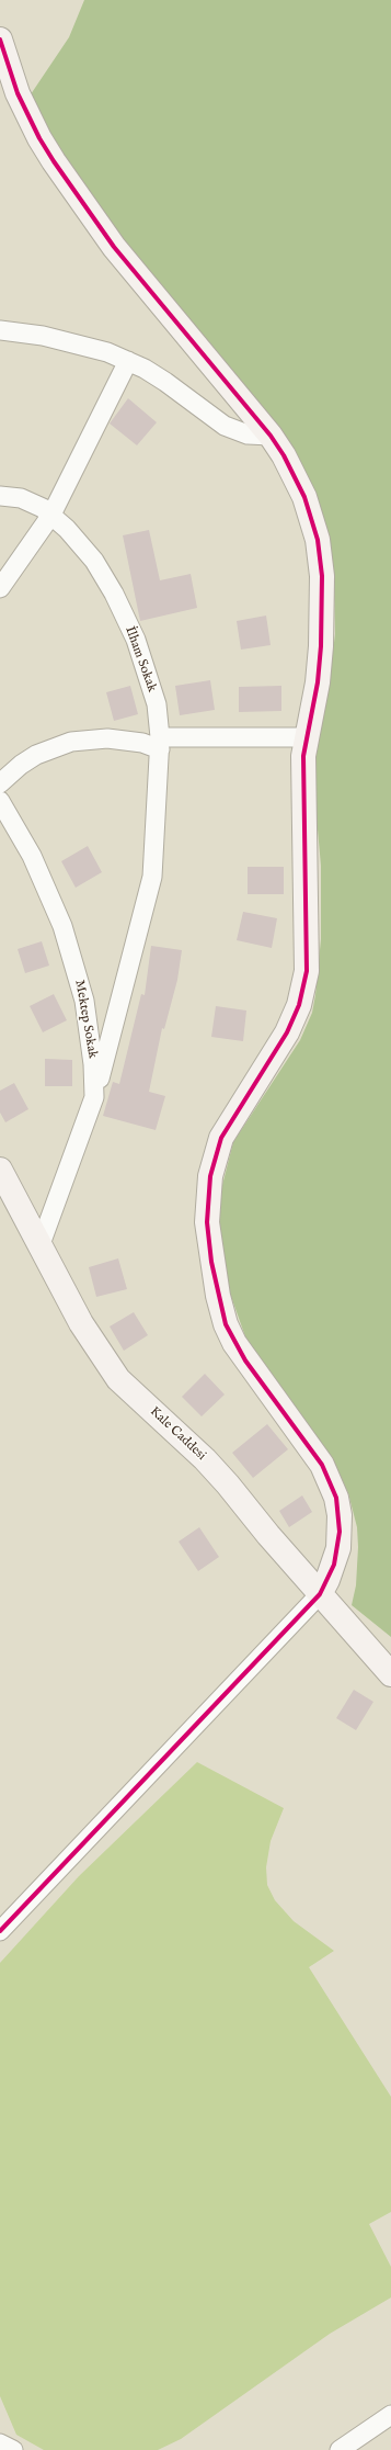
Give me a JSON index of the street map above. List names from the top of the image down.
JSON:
{
  "streets": {
    "street": ["İlham Sokak", "Mektep Sokak", "Kale Caddesi"]
  },
  "crossings": [
    ["İlham Sokak", "Mektep Sokak"],
    ["Mektep Sokak", "Kale Caddesi"]
  ]
}
